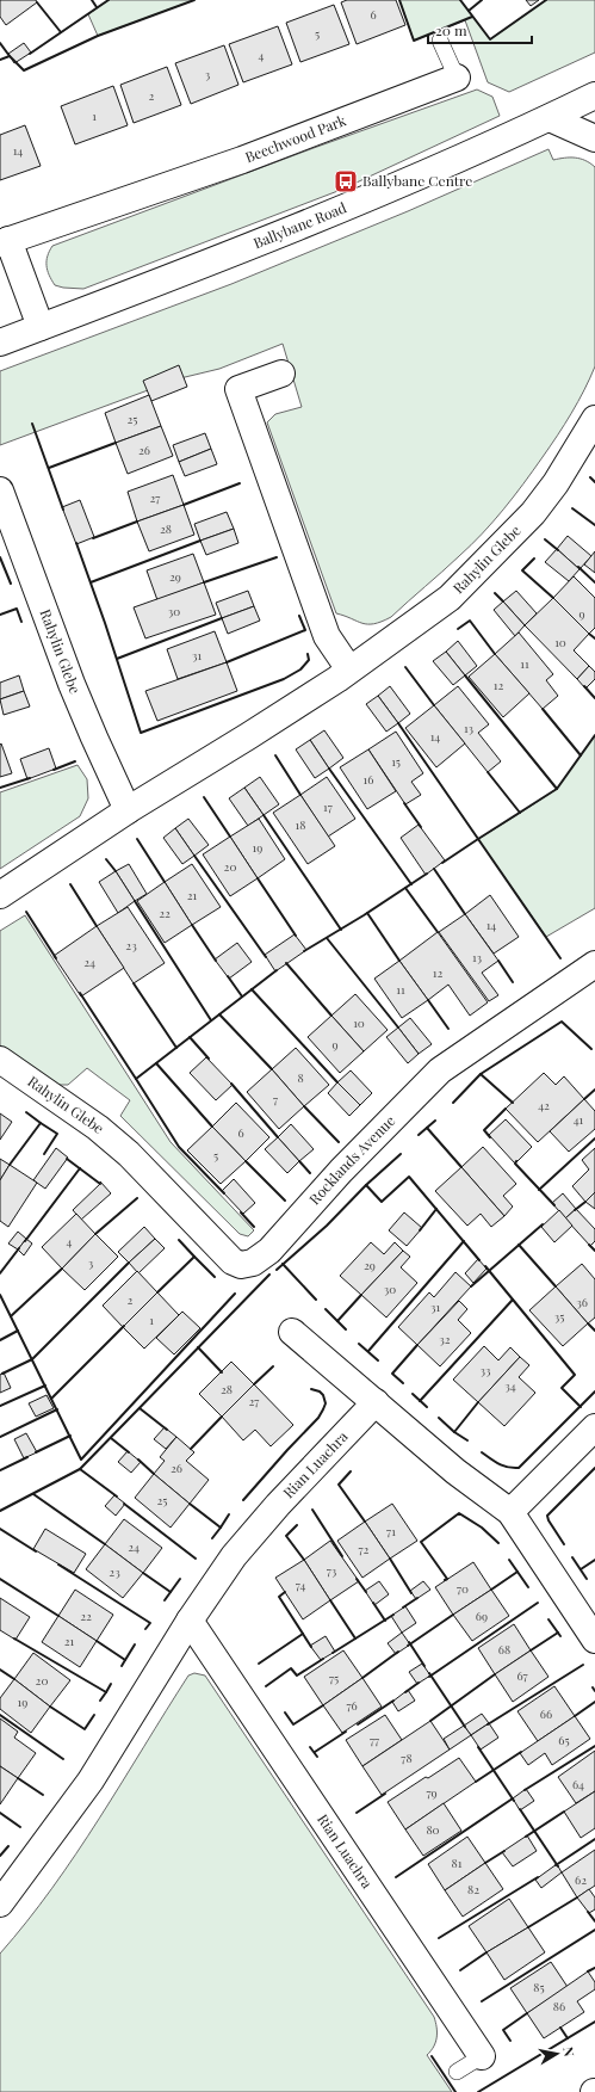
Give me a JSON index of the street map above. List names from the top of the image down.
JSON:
{
  "streets": {
    "street": [
      "Beechwood Park",
      "Ballybane Road",
      "Rahylin Glebe",
      "Rocklands Avenue",
      "Rian Luachra"
    ]
  },
  "crossings": [
    ["Rahylin Glebe", "Rocklands Avenue"]
  ],
  "places": {
    "bus stop": ["Ballybane Centre"]
  },
  "house_numbers": [
    "6",
    "5",
    "4",
    "3",
    "2",
    "1",
    "14",
    "25",
    "26",
    "27",
    "28",
    "29",
    "30",
    "9",
    "10",
    "31",
    "11",
    "12",
    "13",
    "14",
    "15",
    "16",
    "17",
    "18",
    "19",
    "20",
    "21",
    "22",
    "14",
    "23",
    "13",
    "24",
    "12",
    "11",
    "10",
    "9",
    "8",
    "7",
    "42",
    "41",
    "6",
    "5",
    "4",
    "3",
    "29",
    "30",
    "2",
    "36",
    "31",
    "35",
    "1",
    "32",
    "33",
    "34",
    "28",
    "27",
    "26",
    "25",
    "71",
    "24",
    "72",
    "73",
    "23",
    "74",
    "70",
    "22",
    "69",
    "21",
    "68",
    "67",
    "75",
    "20",
    "19",
    "76",
    "66",
    "77",
    "65",
    "78",
    "64",
    "79",
    "80",
    "81",
    "62",
    "82",
    "85",
    "86"
  ],
  "scale_bar": "20 m",
  "north": "right"
}
